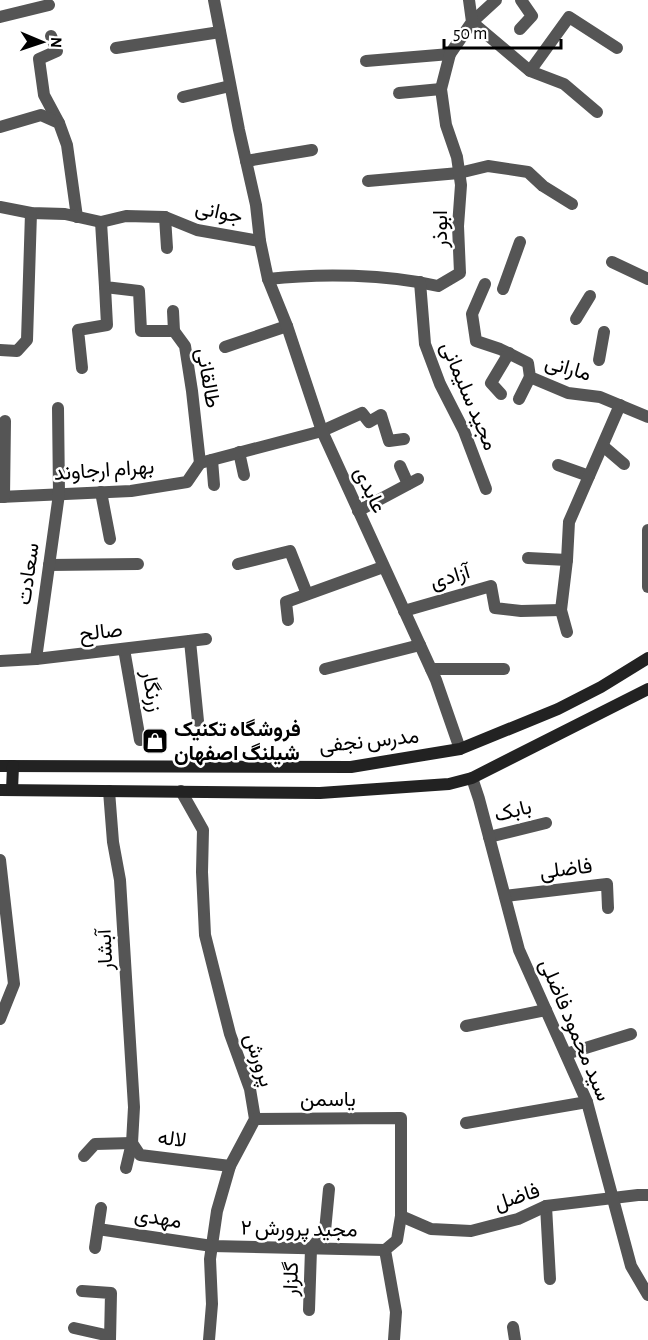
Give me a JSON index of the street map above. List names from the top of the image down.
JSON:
{
  "streets": {
    "main road": ["مدرس نجفی"],
    "street": [
      "جوانی",
      "ابوذر",
      "مارانی",
      "طالقانی",
      "مجید سلیمانی",
      "بهرام ارجاوند",
      "عابدی",
      "سعادت",
      "آزادی",
      "صالح",
      "زرنگار",
      "بابک",
      "فاضلی",
      "آبشار",
      "سید محمود فاضلی",
      "پرورش",
      "یاسمن",
      "لاله",
      "فاضل",
      "مهدی",
      "مجید پرورش ۲",
      "گلزار"
    ]
  },
  "crossings": [
    ["جوانی", "عابدی"],
    ["ابوذر", "مجید سلیمانی"],
    ["ابوذر", "عابدی"],
    ["طالقانی", "بهرام ارجاوند"],
    ["بهرام ارجاوند", "سعادت"],
    ["عابدی", "آزادی"],
    ["عابدی", "مدرس نجفی"],
    ["سعادت", "صالح"],
    ["صالح", "زرنگار"],
    ["بابک", "سید محمود فاضلی"],
    ["فاضلی", "سید محمود فاضلی"],
    ["آبشار", "لاله"],
    ["سید محمود فاضلی", "فاضل"],
    ["پرورش", "یاسمن"],
    ["پرورش", "لاله"],
    ["پرورش", "مهدی"],
    ["پرورش", "مجید پرورش ۲"],
    ["یاسمن", "فاضل"],
    ["مهدی", "مجید پرورش ۲"],
    ["مجید پرورش ۲", "گلزار"]
  ],
  "places": {
    "shop": ["فروشگاه تکنیک شیلنگ اصفهان"]
  },
  "scale_bar": "50 m",
  "north": "right"
}
